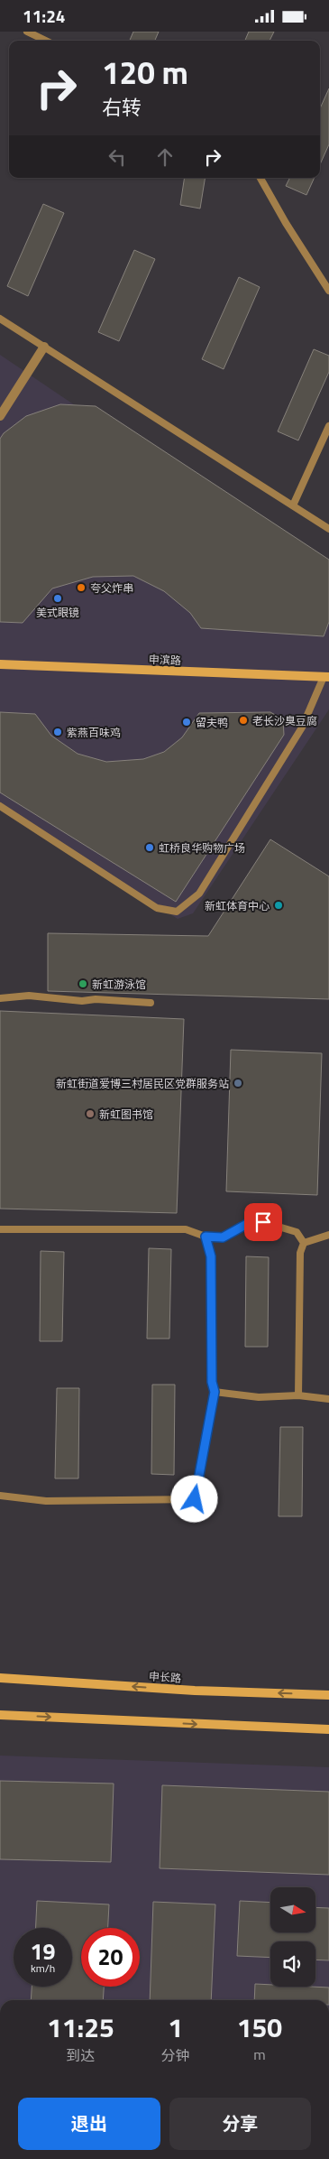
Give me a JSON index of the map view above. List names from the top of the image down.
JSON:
{
  "streets": {
    "main road": ["申滨路", "申长路"]
  },
  "places": [
    "夸父炸串",
    "美式眼镜",
    "老长沙臭豆腐",
    "留夫鸭",
    "紫燕百味鸡",
    "虹桥良华购物广场",
    "新虹体育中心",
    "新虹游泳馆",
    "新虹街道爱博三村居民区党群服务站",
    "新虹图书馆"
  ],
  "north": "right",
  "page": {
    "status": "11:24",
    "turn": ["120 m", "右转"],
    "speed": "19 km/h",
    "limit": "20",
    "eta": [
      "11:25",
      "到达",
      "1",
      "分钟",
      "150",
      "m"
    ],
    "buttons": ["退出", "分享"]
  }
}
